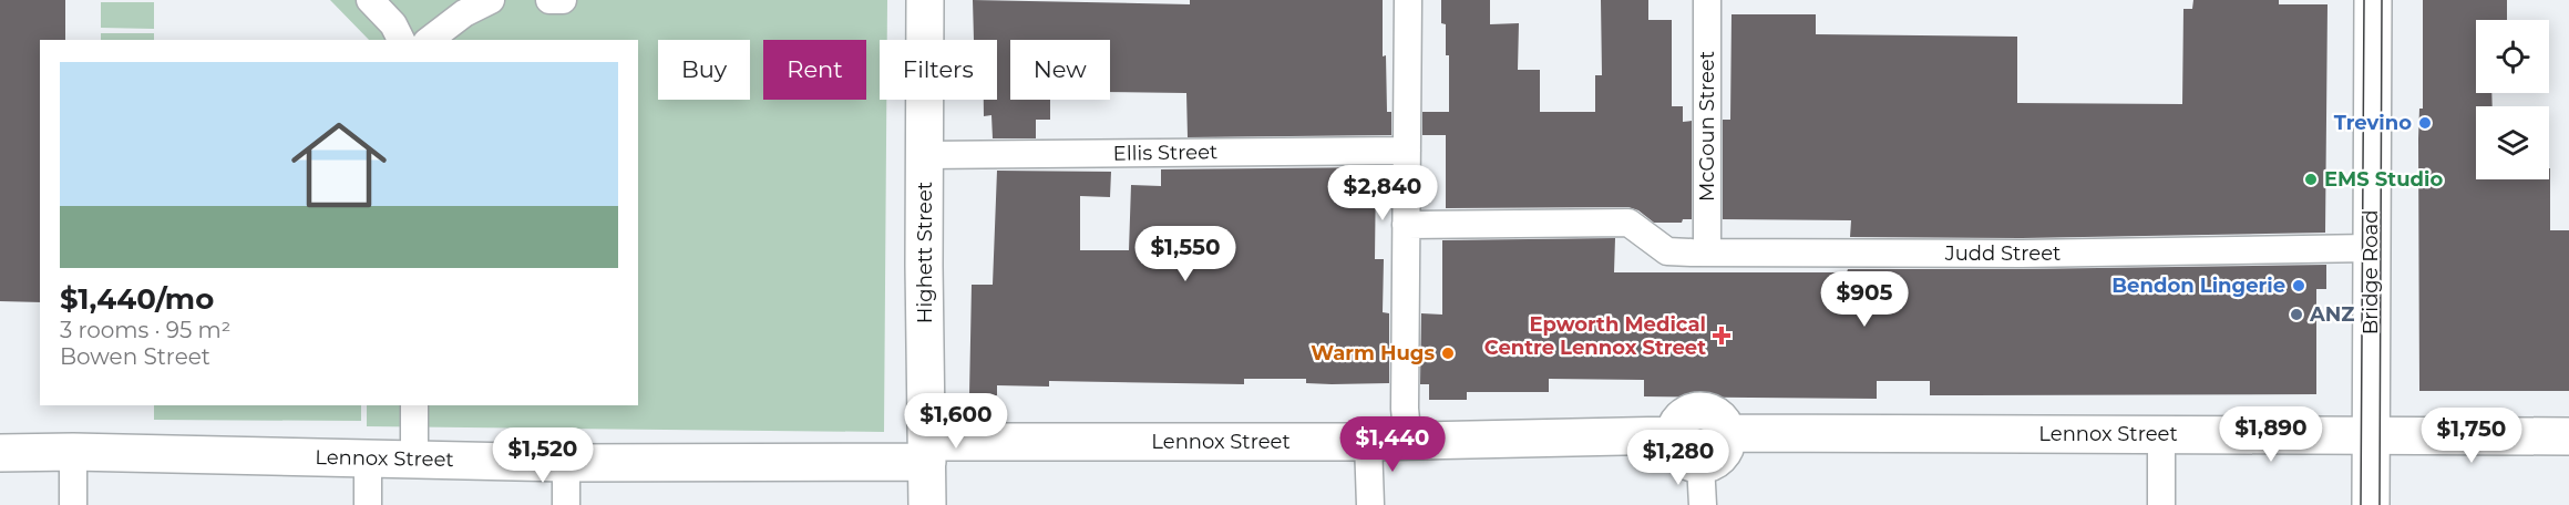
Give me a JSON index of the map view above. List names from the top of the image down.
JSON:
{
  "streets": {
    "street": [
      "McGoun Street",
      "Ellis Street",
      "Highett Street",
      "Judd Street",
      "Bridge Road",
      "Lennox Street"
    ]
  },
  "crossings": [
    ["McGoun Street", "Judd Street"],
    ["Ellis Street", "Highett Street"],
    ["Highett Street", "Lennox Street"],
    ["Judd Street", "Bridge Road"],
    ["Bridge Road", "Lennox Street"]
  ],
  "places": {
    "other": [
      "Trevino",
      "EMS Studio",
      "Bendon Lingerie",
      "ANZ",
      "Warm Hugs"
    ],
    "health": ["Epworth Medical Centre Lennox Street"]
  },
  "page": {
    "chip": [
      "Buy",
      "Rent",
      "Filters",
      "New"
    ],
    "list": [
      {
        "name": "$1,440/mo",
        "note": "3 rooms · 95 m² · Bowen Street"
      }
    ],
    "price": [
      "$2,840",
      "$1,550",
      "$905",
      "$1,600",
      "$1,890",
      "$1,750",
      "$1,440",
      "$1,520",
      "$1,280"
    ]
  }
}
